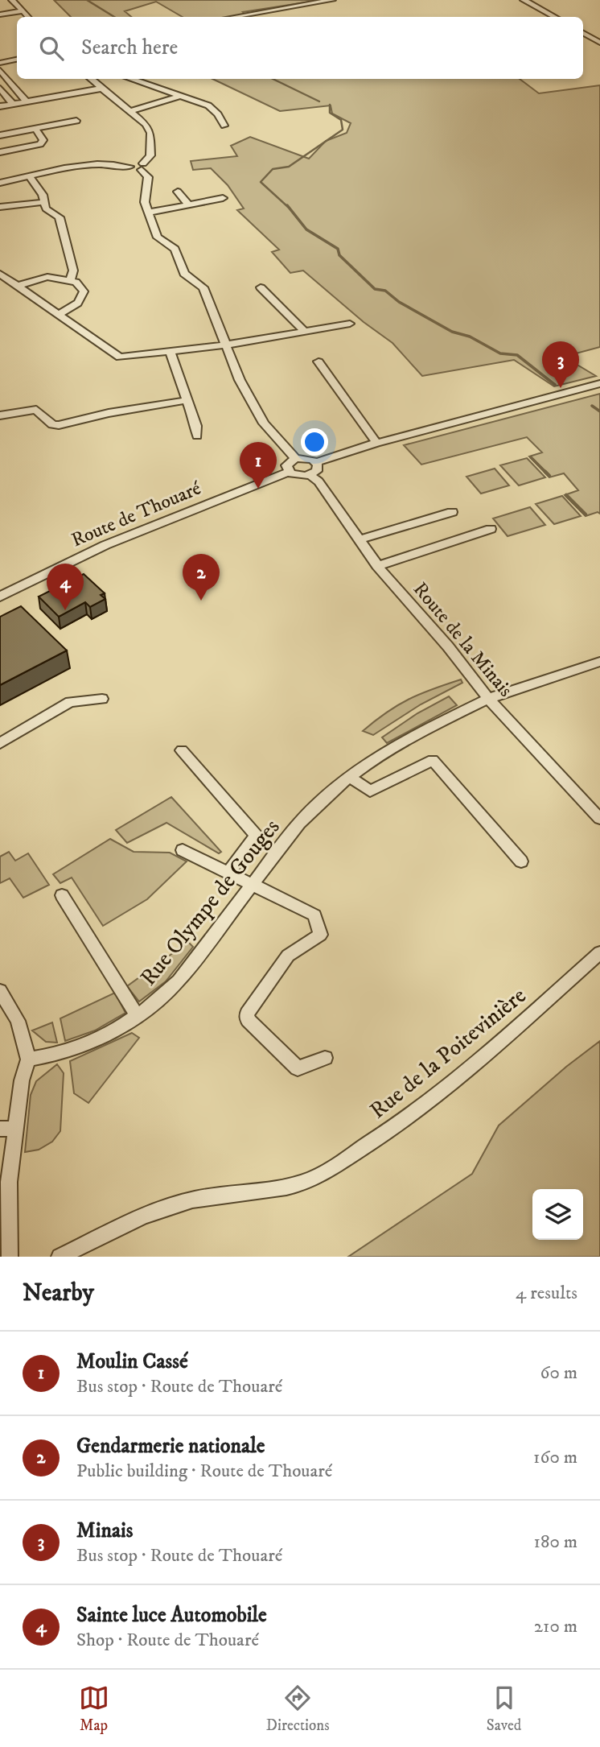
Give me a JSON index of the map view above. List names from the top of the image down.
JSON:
{
  "streets": {
    "street": [
      "Route de Thouaré",
      "Route de la Minais",
      "Rue Olympe de Gouges",
      "Rue de la Poitevinière"
    ]
  },
  "crossings": [
    ["Route de la Minais", "Rue Olympe de Gouges"]
  ],
  "page": {
    "search": "Search here",
    "pins": [
      "3",
      "1",
      "2",
      "4"
    ],
    "heading": ["Nearby", "4 results"],
    "list": [
      {
        "mark": "1",
        "name": "Moulin Cassé",
        "note": "Bus stop · Route de Thouaré",
        "value": "60 m"
      },
      {
        "mark": "2",
        "name": "Gendarmerie nationale",
        "note": "Public building · Route de Thouaré",
        "value": "160 m"
      },
      {
        "mark": "3",
        "name": "Minais",
        "note": "Bus stop · Route de Thouaré",
        "value": "180 m"
      },
      {
        "mark": "4",
        "name": "Sainte luce Automobile",
        "note": "Shop · Route de Thouaré",
        "value": "210 m"
      }
    ],
    "nav": ["Map", "Directions", "Saved"]
  }
}
